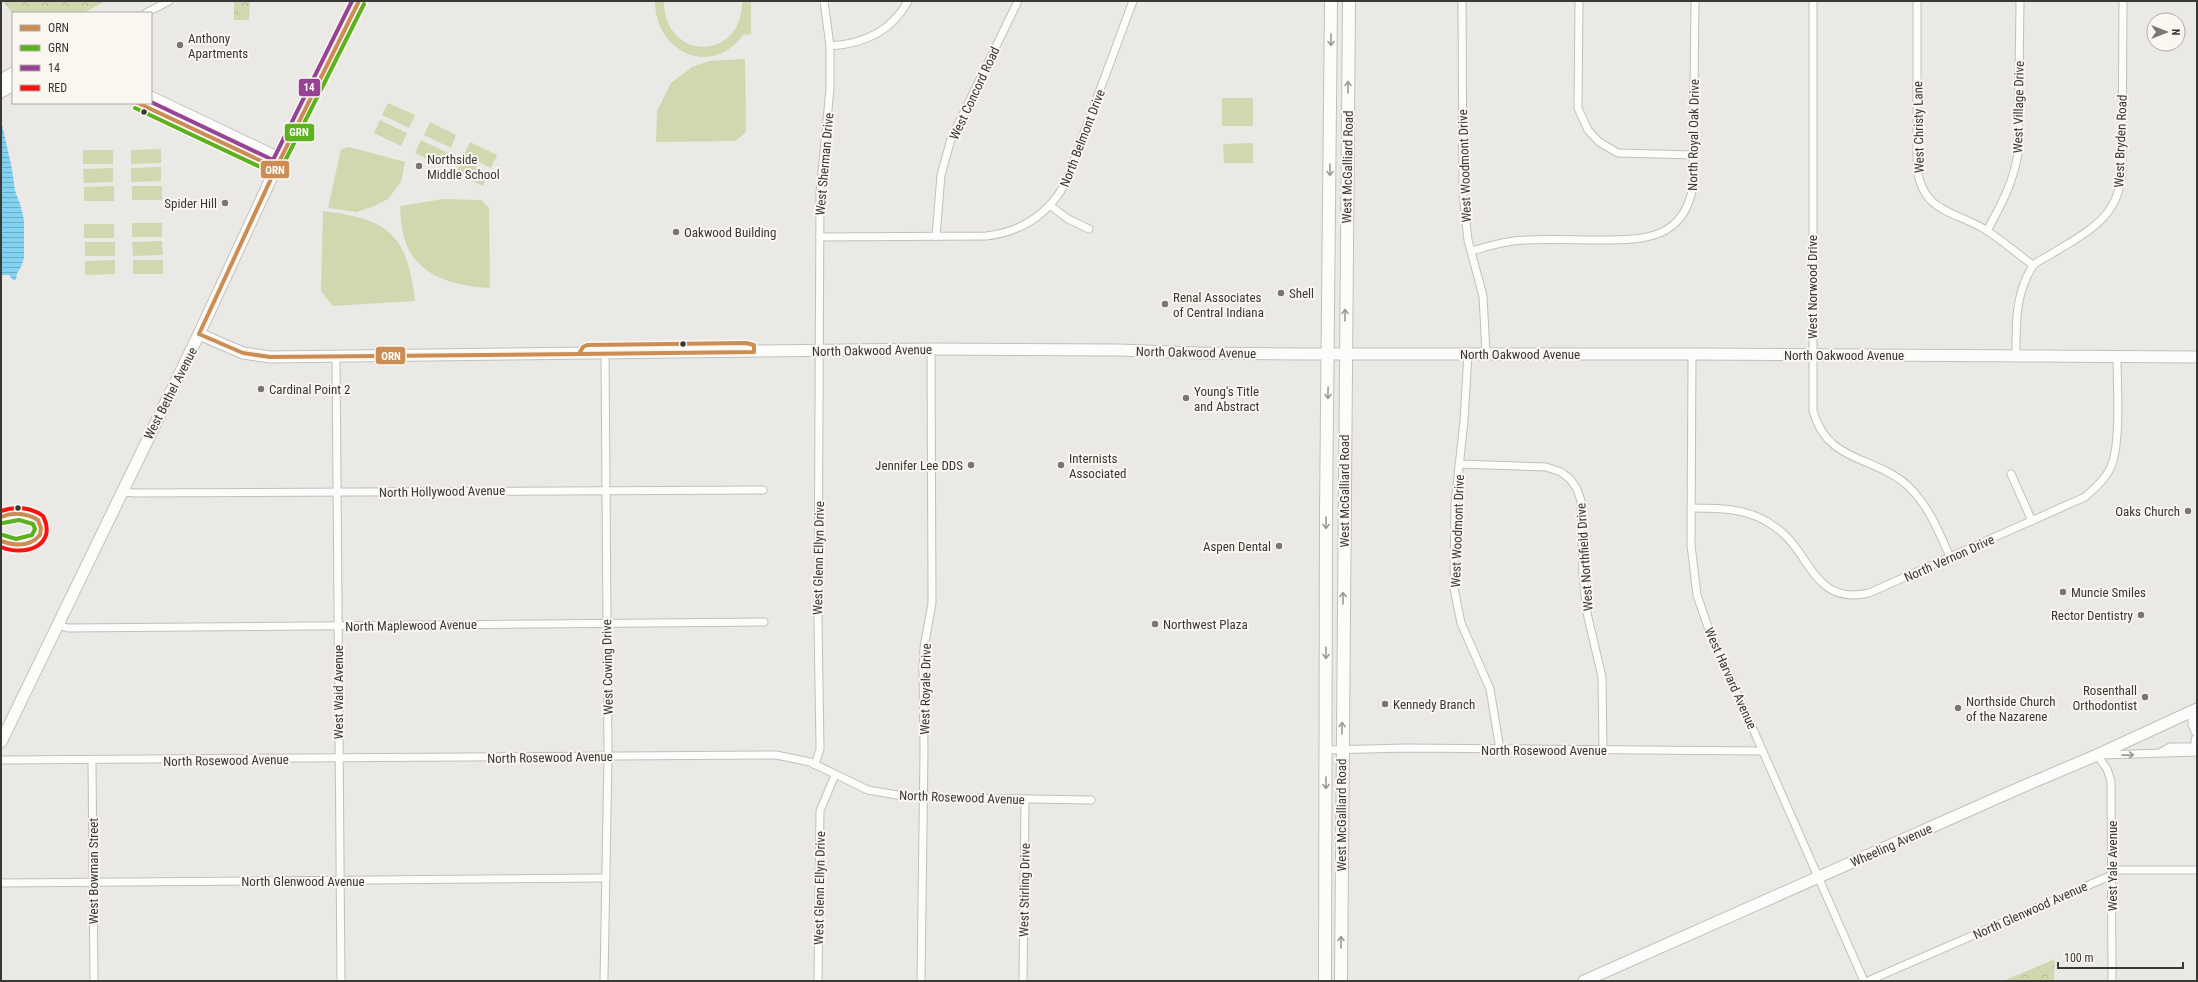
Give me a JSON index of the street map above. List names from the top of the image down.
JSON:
{
  "streets": {
    "main road": ["West McGalliard Road"],
    "street": [
      "West Concord Road",
      "West Village Drive",
      "West Christy Lane",
      "North Royal Oak Drive",
      "North Belmont Drive",
      "West Bryden Road",
      "West Sherman Drive",
      "West Woodmont Drive",
      "West Norwood Drive",
      "North Oakwood Avenue",
      "West Bethel Avenue",
      "North Hollywood Avenue",
      "West Northfield Drive",
      "West Glenn Ellyn Drive",
      "North Vernon Drive",
      "North Maplewood Avenue",
      "West Cowing Drive",
      "West Harvard Avenue",
      "West Royale Drive",
      "West Waid Avenue",
      "North Rosewood Avenue",
      "Wheeling Avenue",
      "West Yale Avenue",
      "West Bowman Street",
      "North Glenwood Avenue",
      "West Stirling Drive"
    ]
  },
  "crossings": [
    ["West Concord Road", "North Belmont Drive"],
    ["West Village Drive", "West Christy Lane"],
    ["West Christy Lane", "West Bryden Road"],
    ["North Royal Oak Drive", "West Woodmont Drive"],
    ["North Belmont Drive", "West Sherman Drive"],
    ["West Sherman Drive", "North Oakwood Avenue"],
    ["West Sherman Drive", "West Glenn Ellyn Drive"],
    ["West Woodmont Drive", "North Oakwood Avenue"],
    ["West Woodmont Drive", "West Northfield Drive"],
    ["West Woodmont Drive", "North Rosewood Avenue"],
    ["West McGalliard Road", "North Oakwood Avenue"],
    ["West McGalliard Road", "North Rosewood Avenue"],
    ["West Norwood Drive", "North Oakwood Avenue"],
    ["West Norwood Drive", "North Vernon Drive"],
    ["North Oakwood Avenue", "West Bethel Avenue"],
    ["North Oakwood Avenue", "West Glenn Ellyn Drive"],
    ["North Oakwood Avenue", "North Vernon Drive"],
    ["North Oakwood Avenue", "West Cowing Drive"],
    ["North Oakwood Avenue", "West Harvard Avenue"],
    ["North Oakwood Avenue", "West Royale Drive"],
    ["North Oakwood Avenue", "West Waid Avenue"],
    ["West Bethel Avenue", "North Hollywood Avenue"],
    ["West Bethel Avenue", "North Maplewood Avenue"],
    ["North Hollywood Avenue", "West Cowing Drive"],
    ["North Hollywood Avenue", "West Waid Avenue"],
    ["West Northfield Drive", "North Rosewood Avenue"],
    ["West Glenn Ellyn Drive", "North Rosewood Avenue"],
    ["North Vernon Drive", "West Harvard Avenue"],
    ["North Maplewood Avenue", "West Cowing Drive"],
    ["North Maplewood Avenue", "West Waid Avenue"],
    ["West Cowing Drive", "North Rosewood Avenue"],
    ["West Cowing Drive", "North Glenwood Avenue"],
    ["West Harvard Avenue", "North Rosewood Avenue"],
    ["West Harvard Avenue", "Wheeling Avenue"],
    ["West Royale Drive", "North Rosewood Avenue"],
    ["West Waid Avenue", "North Rosewood Avenue"],
    ["West Waid Avenue", "North Glenwood Avenue"],
    ["North Rosewood Avenue", "West Bowman Street"],
    ["North Rosewood Avenue", "West Stirling Drive"],
    ["Wheeling Avenue", "West Yale Avenue"],
    ["West Yale Avenue", "North Glenwood Avenue"],
    ["West Bowman Street", "North Glenwood Avenue"]
  ],
  "places": [
    "Anthony Apartments",
    "Northside Middle School",
    "Spider Hill",
    "Oakwood Building",
    "Shell",
    "Renal Associates of Central Indiana",
    "Cardinal Point 2",
    "Young's Title and Abstract",
    "Jennifer Lee DDS",
    "Internists Associated",
    "Oaks Church",
    "Aspen Dental",
    "Muncie Smiles",
    "Rector Dentistry",
    "Northwest Plaza",
    "Rosenthall Orthodontist",
    "Kennedy Branch",
    "Northside Church of the Nazarene"
  ],
  "lines": [
    "transit line ORN",
    "transit line 14",
    "transit line GRN",
    "transit line RED"
  ],
  "legend": [
    "ORN",
    "GRN",
    "14",
    "RED"
  ],
  "scale_bar": "100 m",
  "north": "right"
}
